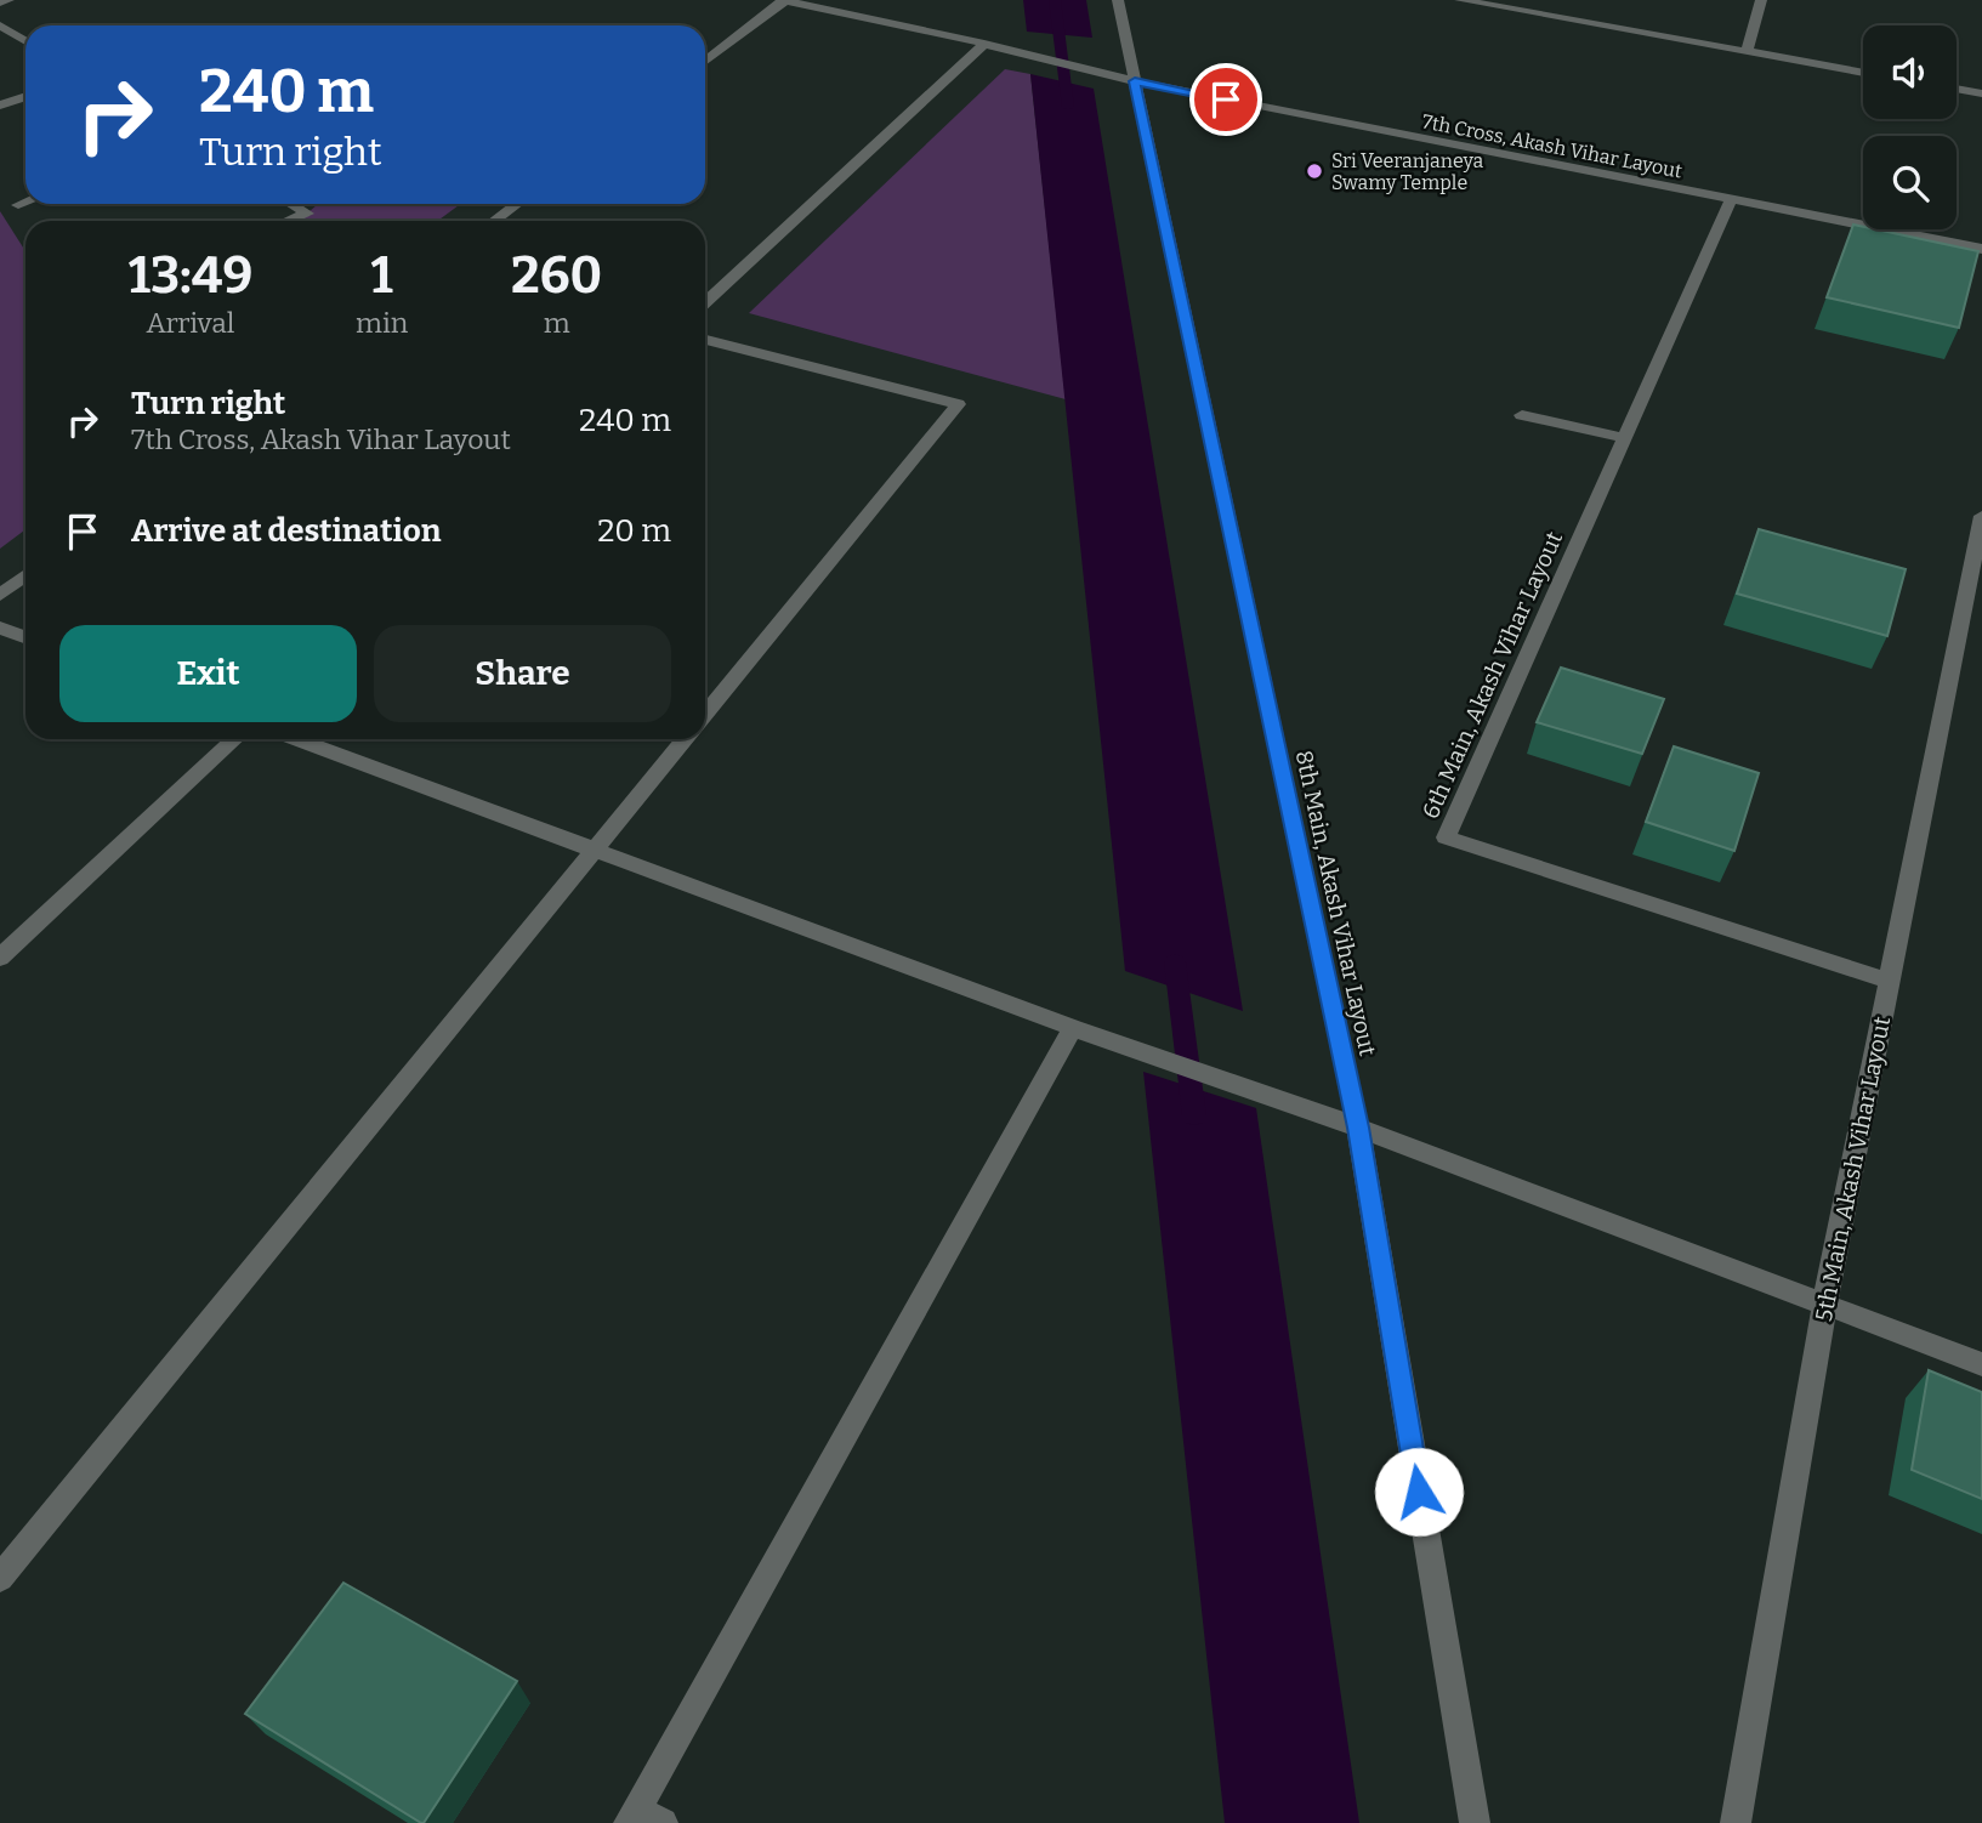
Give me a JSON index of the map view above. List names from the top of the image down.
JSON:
{
  "streets": {
    "street": [
      "7th Cross, Akash Vihar Layout",
      "6th Main, Akash Vihar Layout",
      "8th Main, Akash Vihar Layout",
      "5th Main, Akash Vihar Layout"
    ]
  },
  "crossings": [
    ["7th Cross, Akash Vihar Layout", "6th Main, Akash Vihar Layout"],
    ["7th Cross, Akash Vihar Layout", "8th Main, Akash Vihar Layout"],
    ["6th Main, Akash Vihar Layout", "5th Main, Akash Vihar Layout"]
  ],
  "places": ["Sri Veeranjaneya Swamy Temple"],
  "page": {
    "turn": ["240 m", "Turn right"],
    "eta": [
      "13:49",
      "Arrival",
      "1",
      "min",
      "260",
      "m"
    ],
    "list": [
      {
        "name": "Turn right",
        "note": "7th Cross, Akash Vihar Layout",
        "value": "240 m"
      },
      {
        "name": "Arrive at destination",
        "value": "20 m"
      }
    ],
    "buttons": ["Exit", "Share"]
  }
}
